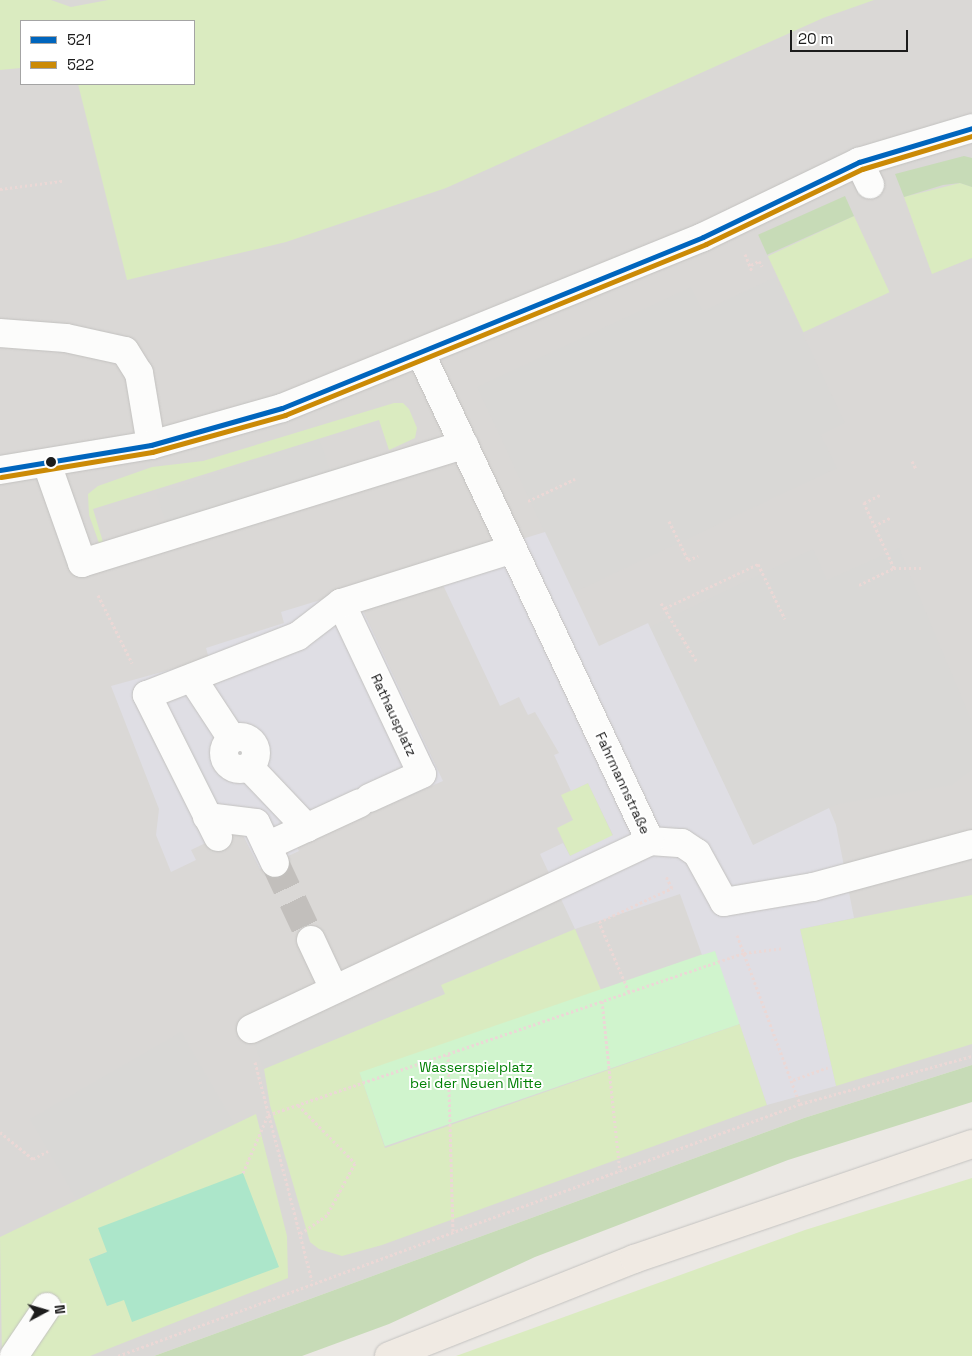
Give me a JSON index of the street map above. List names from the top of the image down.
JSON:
{
  "streets": {
    "street": ["Rathausplatz", "Fahrmannstraße"]
  },
  "parks": ["Wasserspielplatz bei der Neuen Mitte"],
  "lines": ["transit line 521", "transit line 522"],
  "legend": ["521", "522"],
  "scale_bar": "20 m",
  "north": "right"
}
